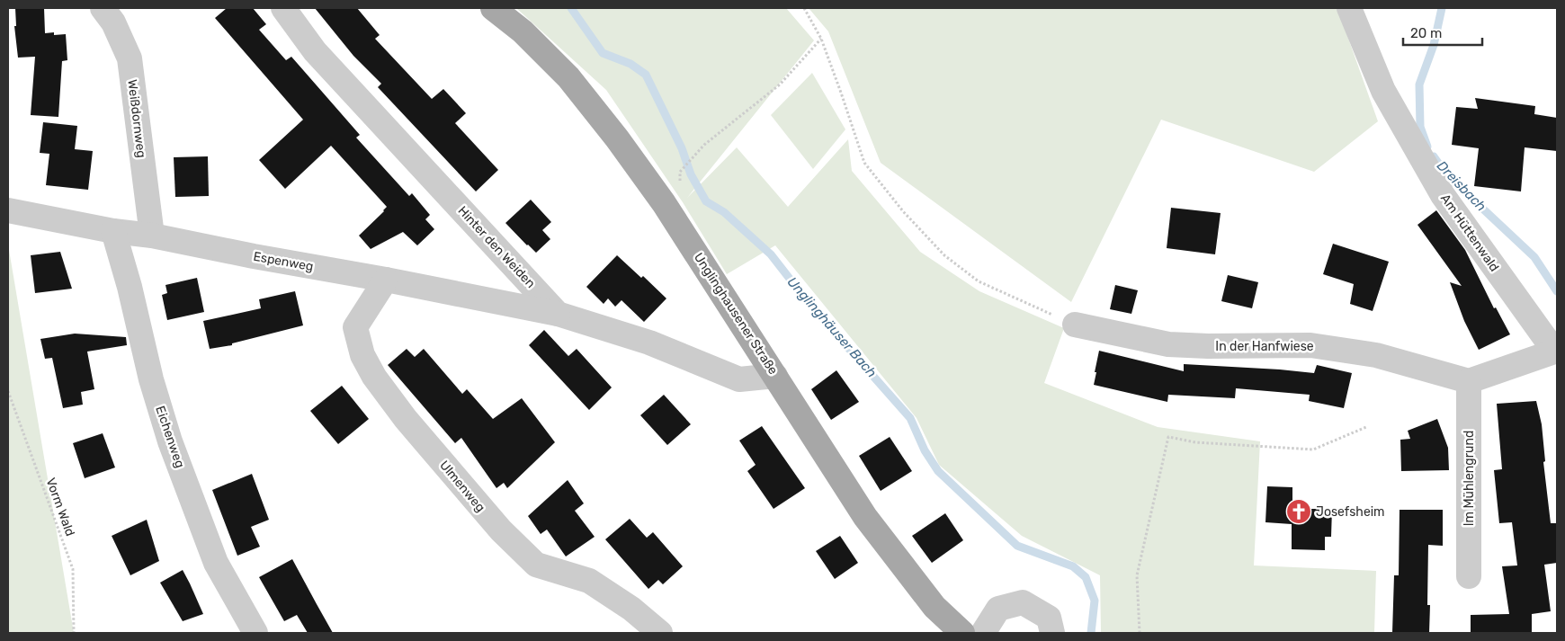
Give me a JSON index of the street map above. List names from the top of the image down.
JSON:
{
  "streets": {
    "main road": ["Unglinghausener Straße"],
    "street": [
      "Weißdornweg",
      "Am Hüttenwald",
      "Hinter den Weiden",
      "Espenweg",
      "In der Hanfwiese",
      "Eichenweg",
      "Im Mühlengrund",
      "Ulmenweg"
    ],
    "path": ["Vorm Wald"]
  },
  "crossings": [
    ["Weißdornweg", "Espenweg"],
    ["Hinter den Weiden", "Espenweg"],
    ["Hinter den Weiden", "Unglinghausener Straße"],
    ["Espenweg", "Eichenweg"],
    ["Espenweg", "Ulmenweg"],
    ["In der Hanfwiese", "Im Mühlengrund"]
  ],
  "water": ["Dreisbach", "Unglinghäuser Bach"],
  "places": {
    "church": ["Josefsheim"]
  },
  "scale_bar": "20 m"
}
